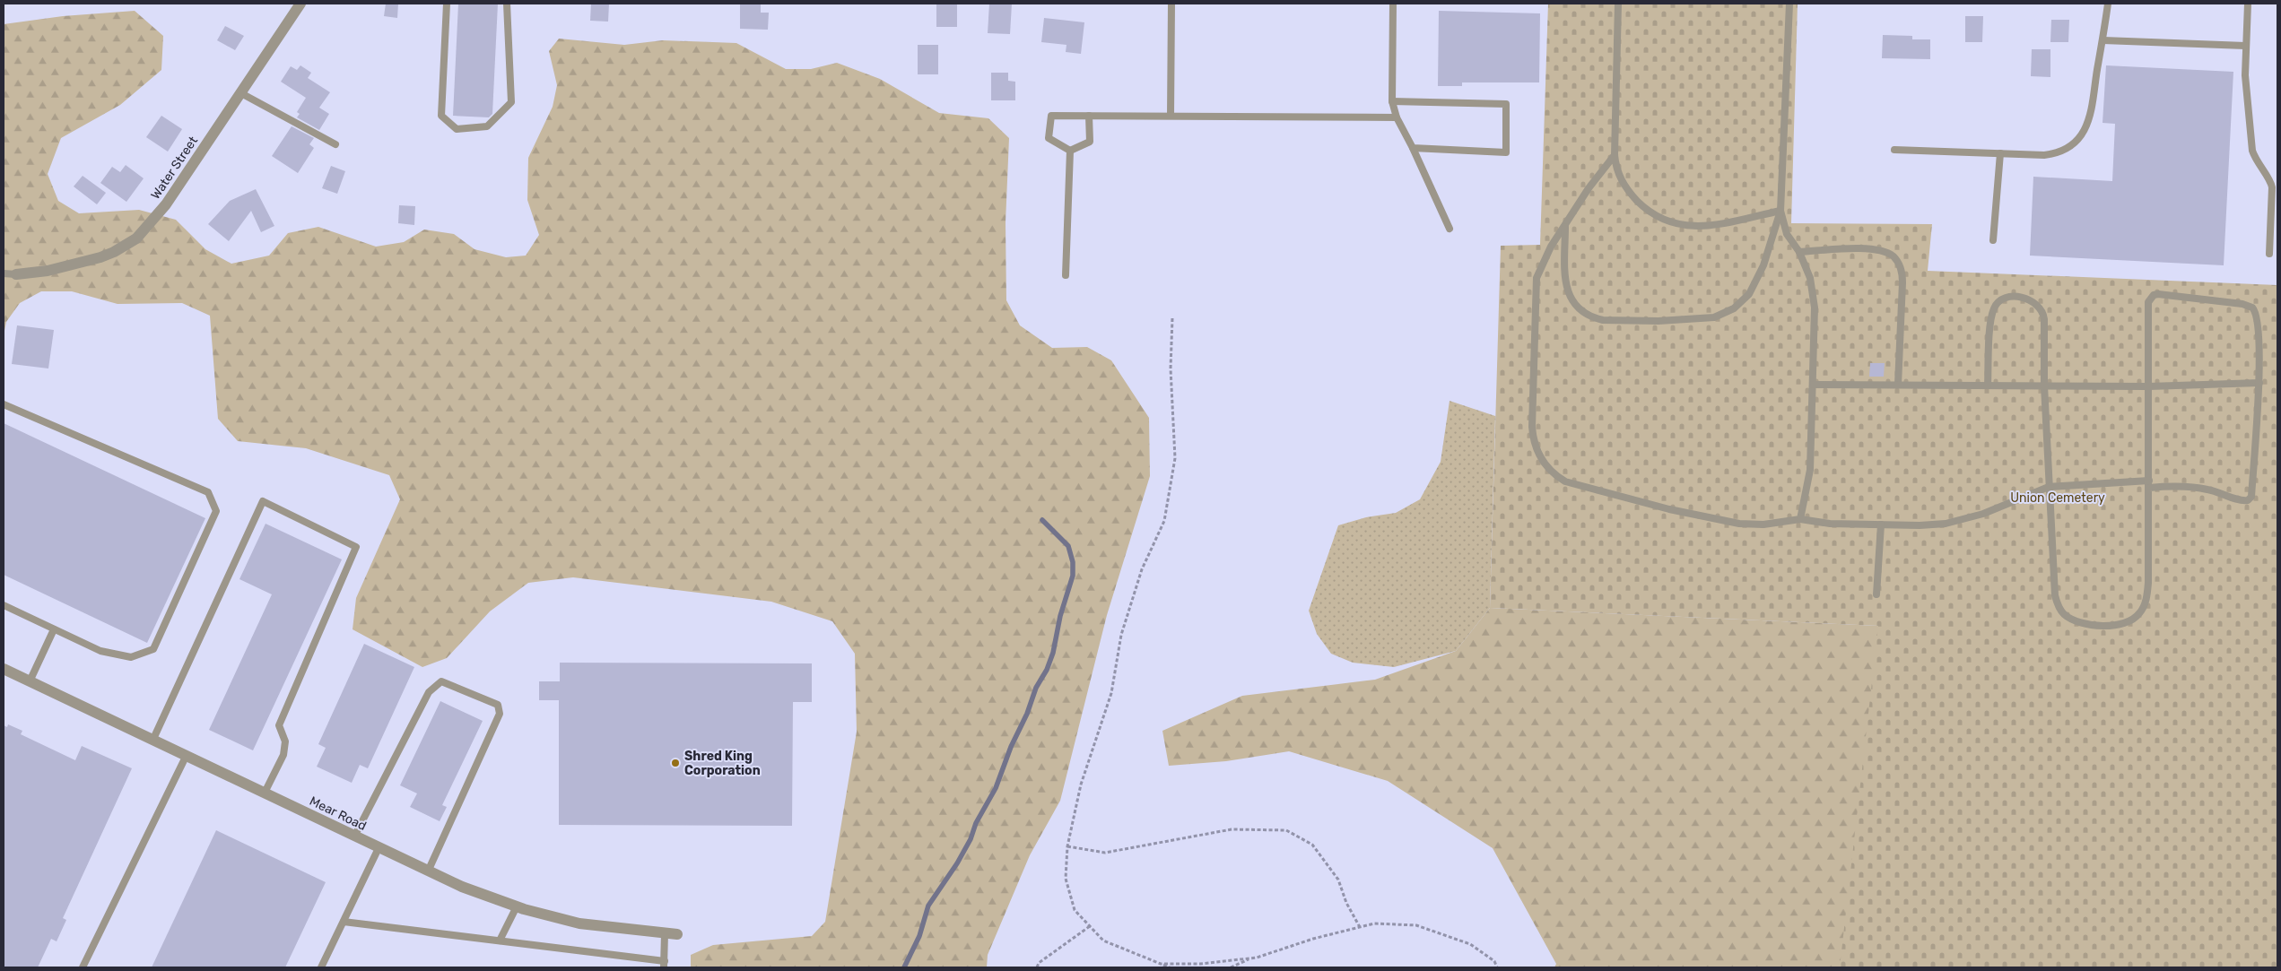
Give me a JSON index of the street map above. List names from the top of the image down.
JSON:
{
  "streets": {
    "street": ["Water Street", "Mear Road"]
  },
  "parks": ["Union Cemetery"],
  "places": ["Shred King Corporation"]
}
